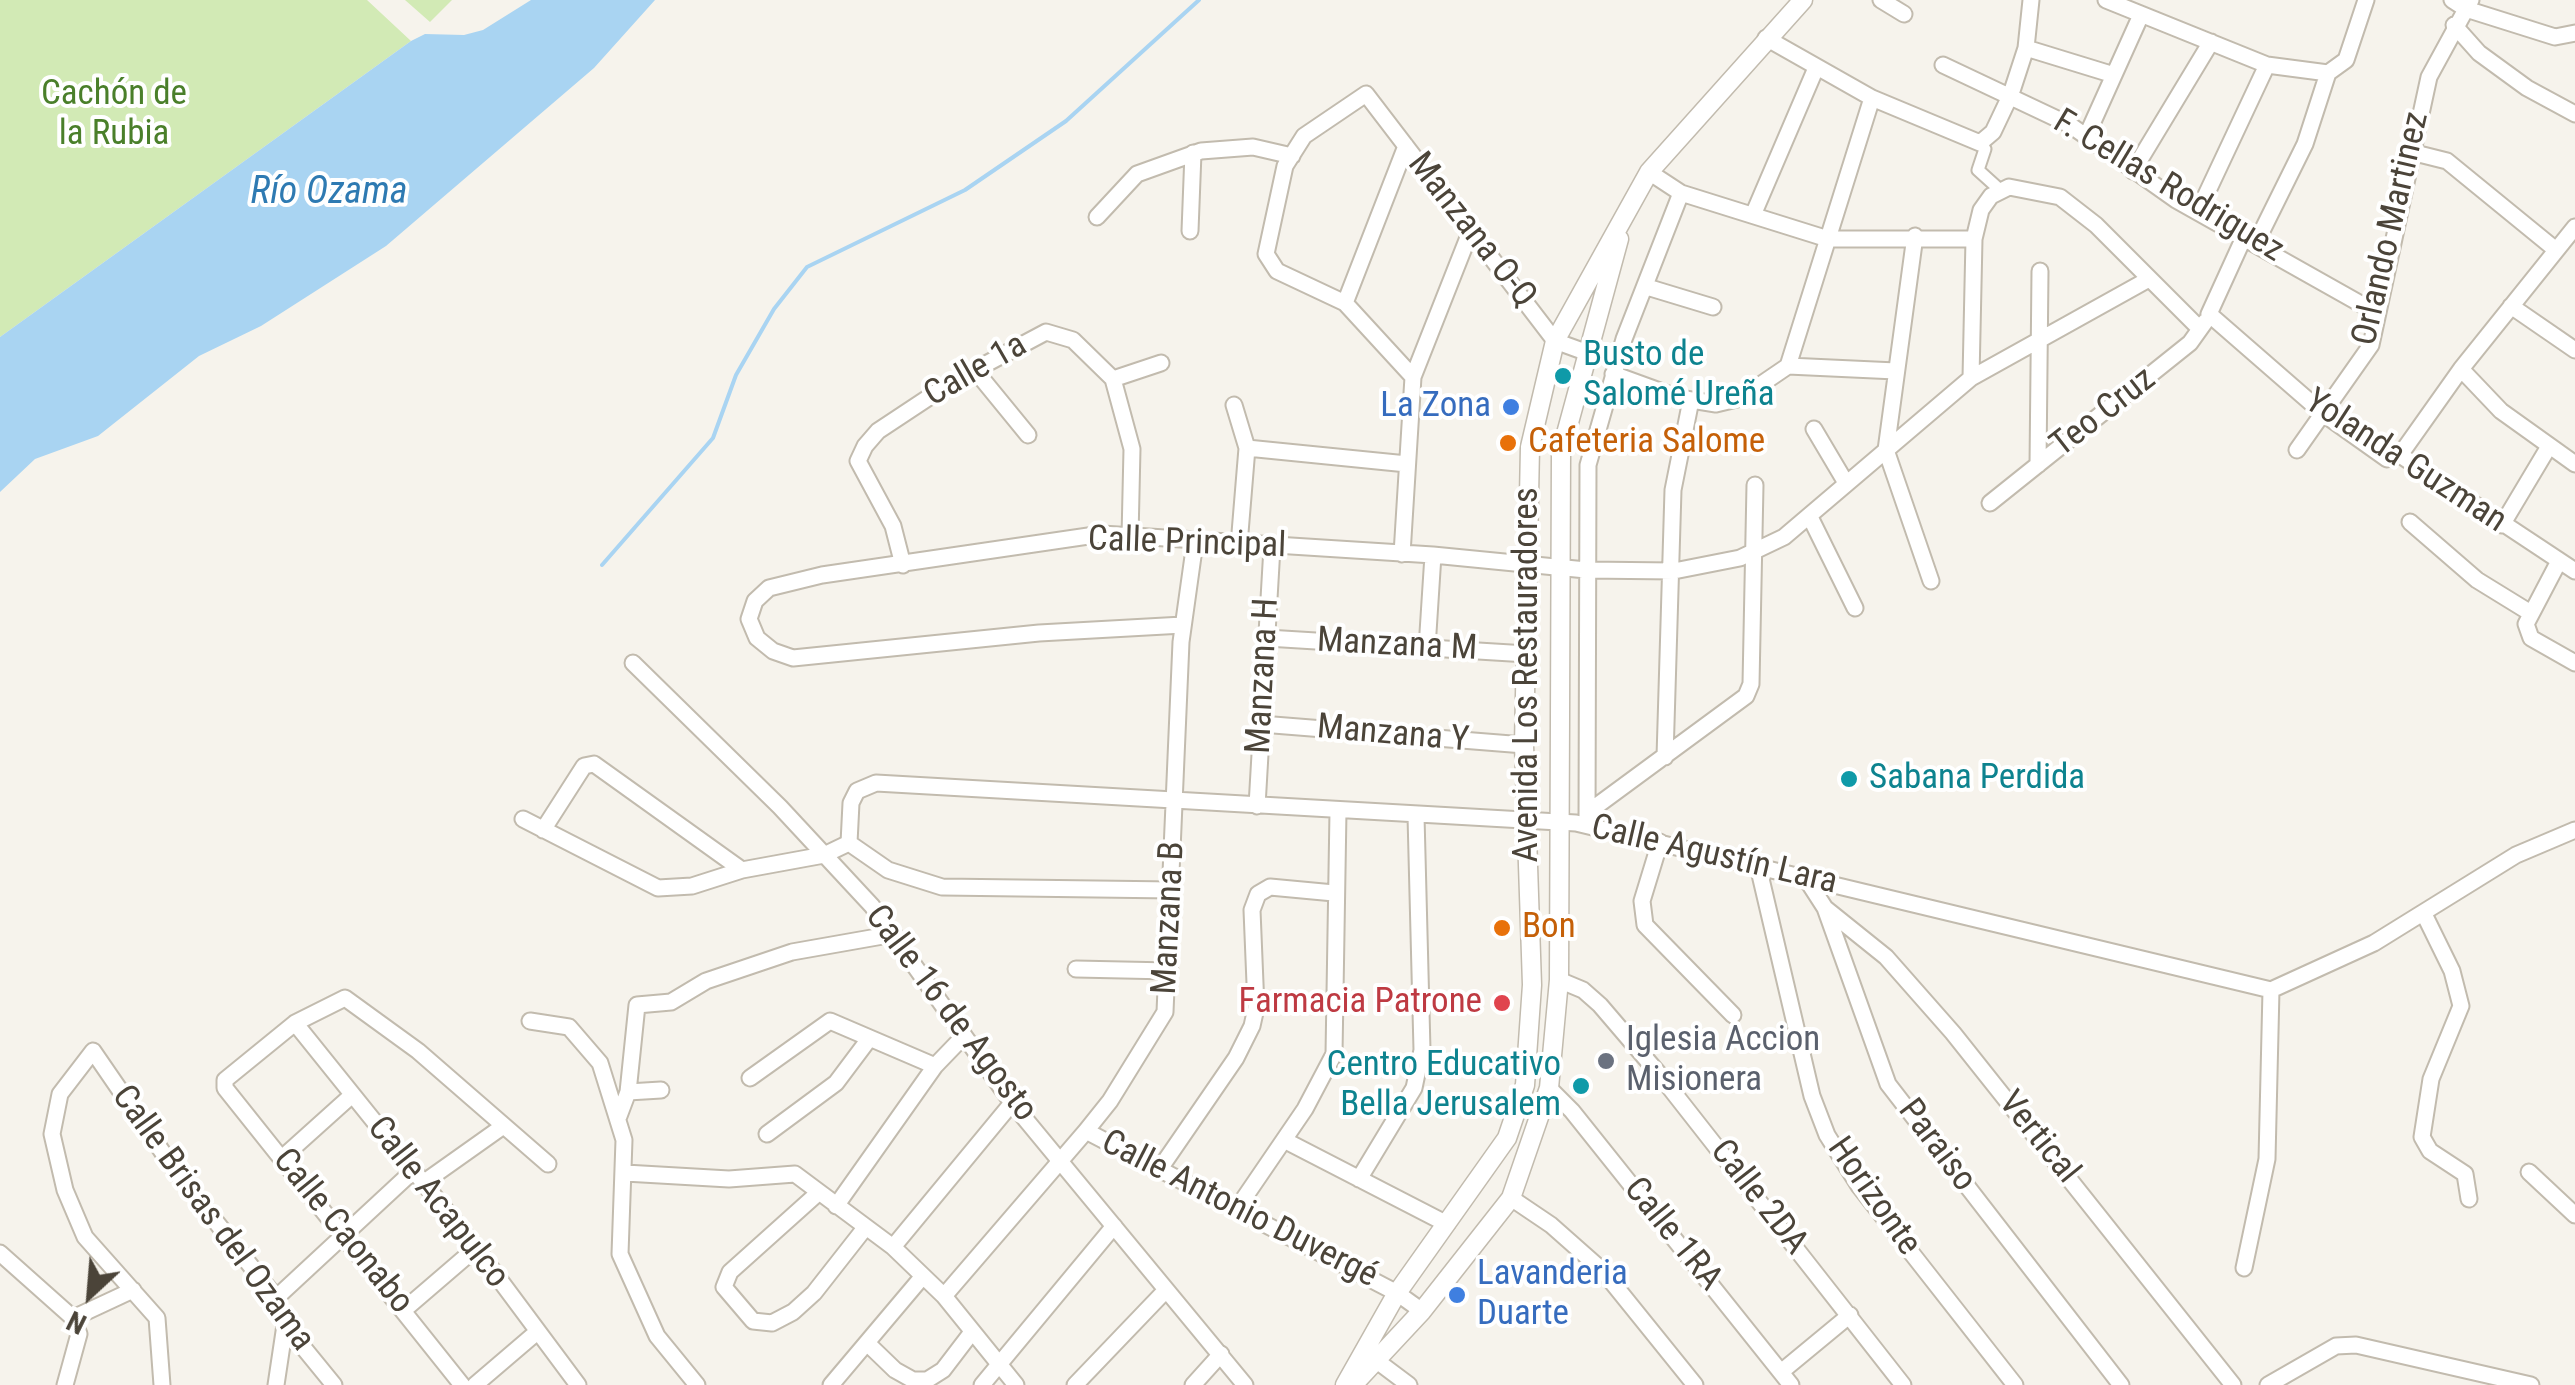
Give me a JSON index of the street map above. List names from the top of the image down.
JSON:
{
  "streets": {
    "street": [
      "F. Cellas Rodriguez",
      "Orlando Martinez",
      "Manzana O-Q",
      "Calle 1a",
      "Teo Cruz",
      "Yolanda Guzman",
      "Calle Principal",
      "Manzana M",
      "Avenida Los Restauradores",
      "Manzana H",
      "Manzana Y",
      "Calle Agustín Lara",
      "Manzana B",
      "Calle 16 de Agosto",
      "Vertical",
      "Paraiso",
      "Horizonte",
      "Calle 2DA",
      "Calle Acapulco",
      "Calle Antonio Duvergé",
      "Calle Brisas del Ozama",
      "Calle Caonabo",
      "Calle 1RA"
    ]
  },
  "crossings": [
    ["F. Cellas Rodriguez", "Orlando Martinez"],
    ["F. Cellas Rodriguez", "Teo Cruz"],
    ["Orlando Martinez", "Yolanda Guzman"],
    ["Manzana O-Q", "Avenida Los Restauradores"],
    ["Calle 1a", "Calle Principal"],
    ["Teo Cruz", "Yolanda Guzman"],
    ["Calle Principal", "Avenida Los Restauradores"],
    ["Calle Principal", "Manzana H"],
    ["Calle Principal", "Manzana B"],
    ["Manzana M", "Avenida Los Restauradores"],
    ["Manzana M", "Manzana H"],
    ["Avenida Los Restauradores", "Manzana Y"],
    ["Avenida Los Restauradores", "Calle Agustín Lara"],
    ["Avenida Los Restauradores", "Calle Antonio Duvergé"],
    ["Manzana H", "Manzana Y"],
    ["Manzana H", "Calle Agustín Lara"],
    ["Calle Agustín Lara", "Manzana B"],
    ["Calle Agustín Lara", "Paraiso"],
    ["Calle Agustín Lara", "Horizonte"],
    ["Manzana B", "Calle Antonio Duvergé"],
    ["Calle 16 de Agosto", "Calle Antonio Duvergé"],
    ["Vertical", "Paraiso"],
    ["Calle Acapulco", "Calle Caonabo"]
  ],
  "water": ["Río Ozama"],
  "parks": ["Cachón de la Rubia"],
  "places": [
    "Busto de Salomé Ureña",
    "La Zona",
    "Cafeteria Salome",
    "Sabana Perdida",
    "Bon",
    "Farmacia Patrone",
    "Iglesia Accion Misionera",
    "Centro Educativo Bella Jerusalem",
    "Lavanderia Duarte"
  ],
  "north": "bottom left"
}
